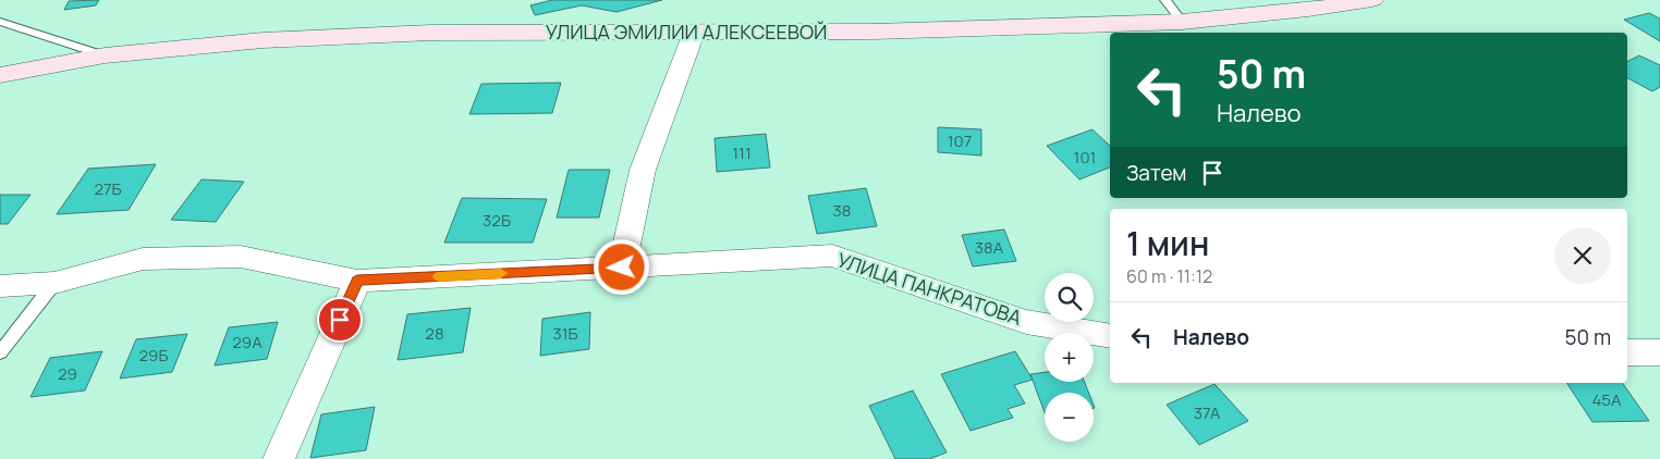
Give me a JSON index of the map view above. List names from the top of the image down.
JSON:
{
  "streets": {
    "street": ["УЛИЦА ЭМИЛИИ АЛЕКСЕЕВОЙ", "УЛИЦА ПАНКРАТОВА"]
  },
  "house_numbers": [
    "107",
    "111",
    "101",
    "27Б",
    "38",
    "32Б",
    "38А",
    "28",
    "31Б",
    "29А",
    "29Б",
    "29",
    "45А",
    "37А"
  ],
  "page": {
    "turn": ["50 m", "Налево"],
    "then": "Затем",
    "heading": ["1 мин", "60 m · 11:12"],
    "map_buttons": ["+", "−"],
    "list": [
      {
        "name": "Налево",
        "value": "50 m"
      }
    ]
  }
}
